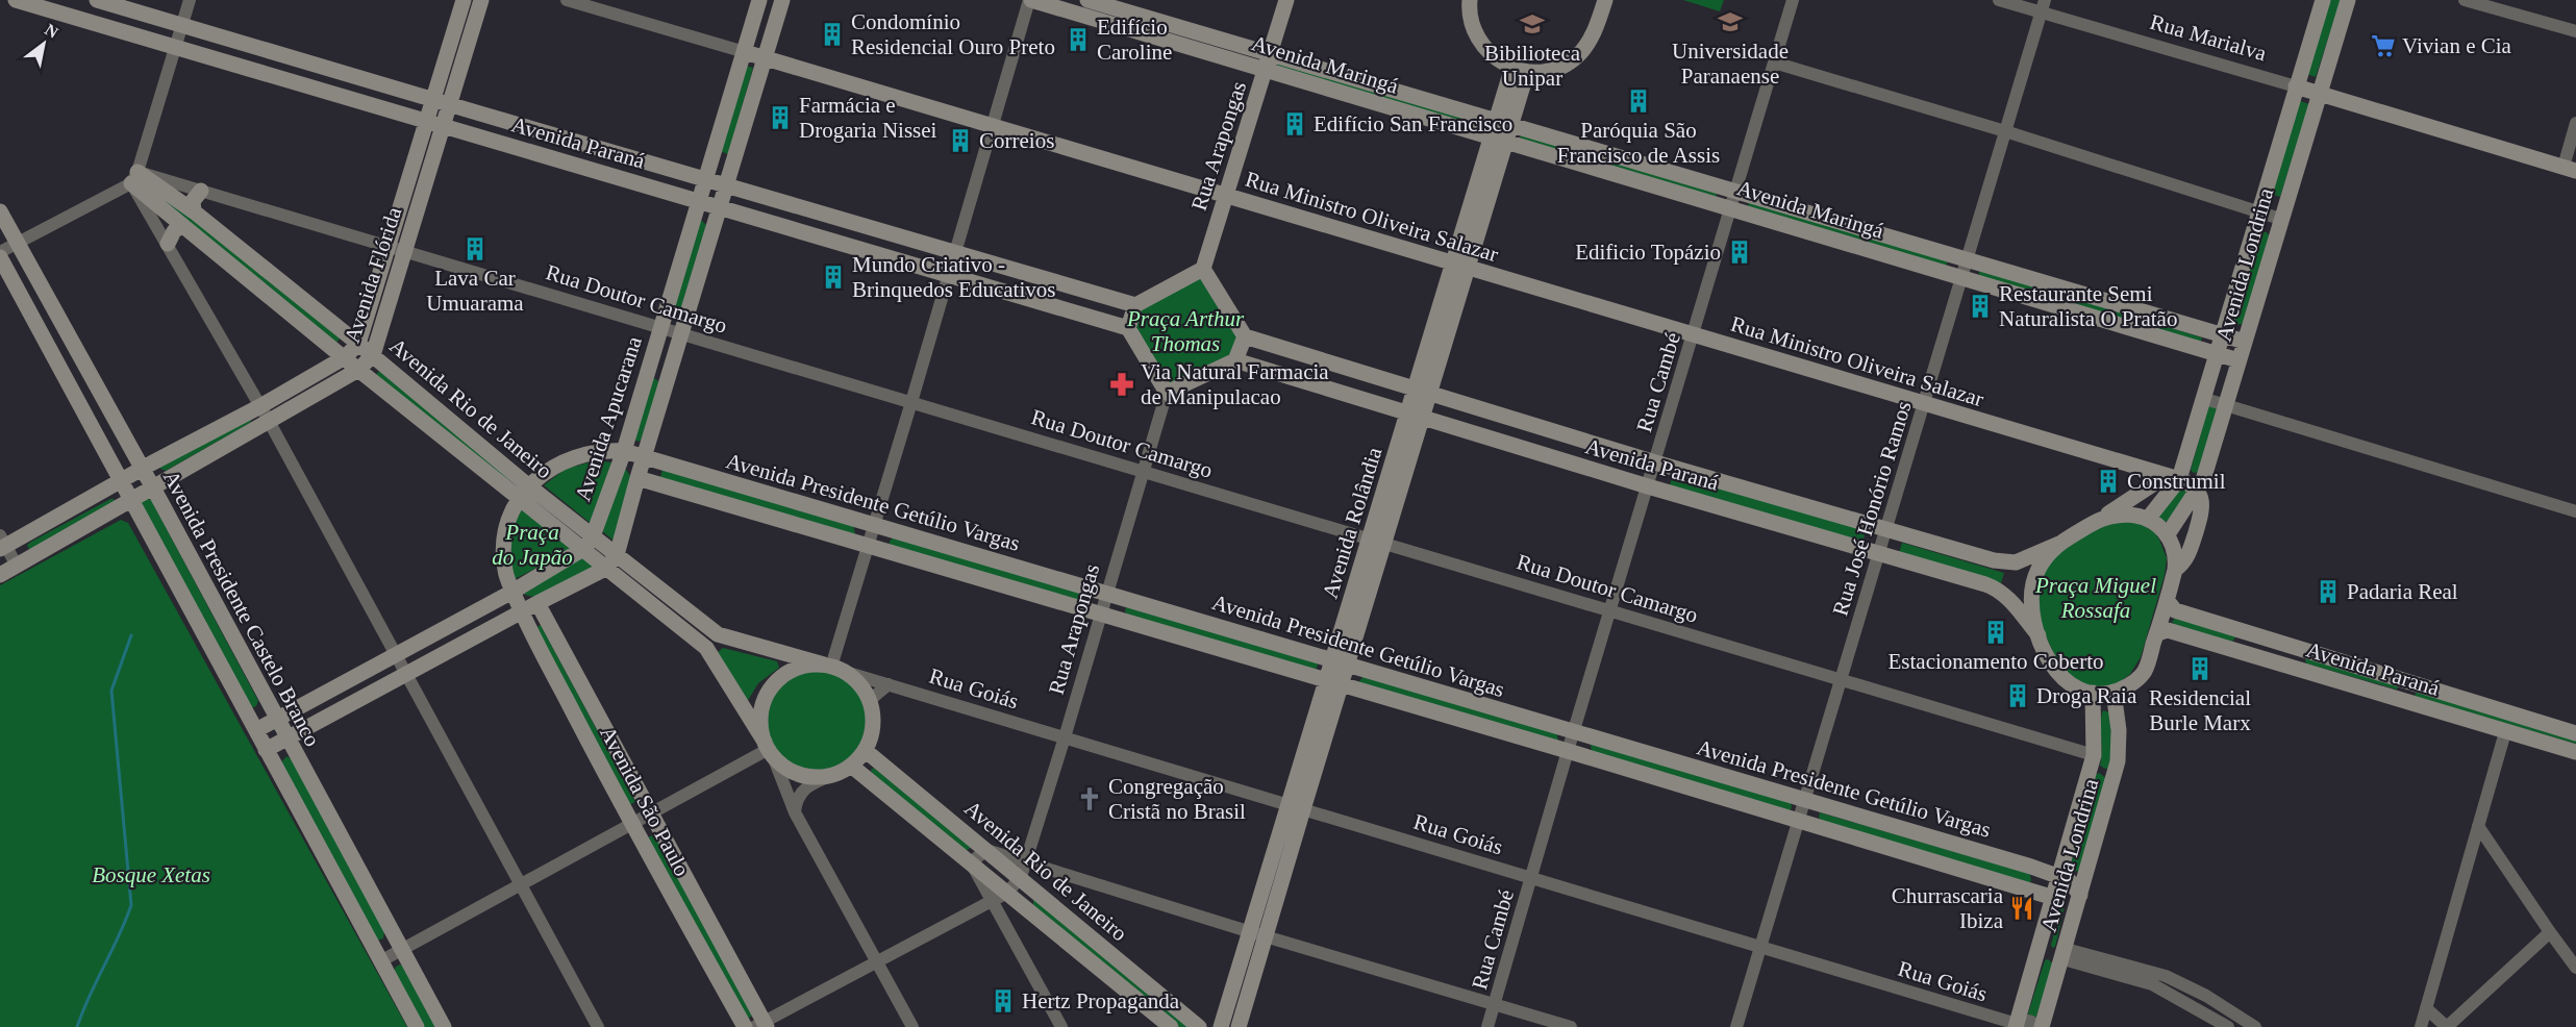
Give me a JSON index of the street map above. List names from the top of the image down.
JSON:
{
  "streets": {
    "street": [
      "Rua Marialva",
      "Avenida Maringá",
      "Avenida Paraná",
      "Rua Arapongas",
      "Rua Ministro Oliveira Salazar",
      "Avenida Londrina",
      "Avenida Flórida",
      "Rua Doutor Camargo",
      "Rua Cambé",
      "Avenida Rio de Janeiro",
      "Avenida Apucarana",
      "Avenida Presidente Getúlio Vargas",
      "Rua José Honório Ramos",
      "Avenida Rolândia",
      "Avenida Presidente Castelo Branco",
      "Rua Goiás",
      "Avenida São Paulo"
    ]
  },
  "crossings": [
    ["Rua Marialva", "Avenida Londrina"],
    ["Rua Marialva", "Rua José Honório Ramos"],
    ["Avenida Maringá", "Rua Arapongas"],
    ["Avenida Maringá", "Avenida Londrina"],
    ["Avenida Maringá", "Rua Cambé"],
    ["Avenida Maringá", "Rua José Honório Ramos"],
    ["Avenida Maringá", "Avenida Rolândia"],
    ["Avenida Paraná", "Avenida Londrina"],
    ["Avenida Paraná", "Avenida Flórida"],
    ["Avenida Paraná", "Rua Cambé"],
    ["Avenida Paraná", "Avenida Apucarana"],
    ["Avenida Paraná", "Rua José Honório Ramos"],
    ["Avenida Paraná", "Avenida Rolândia"],
    ["Rua Arapongas", "Rua Ministro Oliveira Salazar"],
    ["Rua Arapongas", "Rua Doutor Camargo"],
    ["Rua Arapongas", "Avenida Rio de Janeiro"],
    ["Rua Arapongas", "Avenida Presidente Getúlio Vargas"],
    ["Rua Arapongas", "Rua Goiás"],
    ["Rua Ministro Oliveira Salazar", "Avenida Londrina"],
    ["Rua Ministro Oliveira Salazar", "Rua Cambé"],
    ["Rua Ministro Oliveira Salazar", "Avenida Apucarana"],
    ["Rua Ministro Oliveira Salazar", "Rua José Honório Ramos"],
    ["Rua Ministro Oliveira Salazar", "Avenida Rolândia"],
    ["Avenida Londrina", "Rua Doutor Camargo"],
    ["Avenida Londrina", "Avenida Presidente Getúlio Vargas"],
    ["Avenida Londrina", "Rua Goiás"],
    ["Avenida Flórida", "Rua Doutor Camargo"],
    ["Avenida Flórida", "Avenida Rio de Janeiro"],
    ["Avenida Flórida", "Avenida Presidente Castelo Branco"],
    ["Rua Doutor Camargo", "Rua Cambé"],
    ["Rua Doutor Camargo", "Avenida Rio de Janeiro"],
    ["Rua Doutor Camargo", "Avenida Apucarana"],
    ["Rua Doutor Camargo", "Rua José Honório Ramos"],
    ["Rua Doutor Camargo", "Avenida Rolândia"],
    ["Rua Cambé", "Avenida Presidente Getúlio Vargas"],
    ["Rua Cambé", "Rua Goiás"],
    ["Avenida Rio de Janeiro", "Avenida Apucarana"],
    ["Avenida Rio de Janeiro", "Rua Goiás"],
    ["Avenida Rio de Janeiro", "Avenida São Paulo"],
    ["Avenida Apucarana", "Avenida Presidente Getúlio Vargas"],
    ["Avenida Apucarana", "Avenida Presidente Castelo Branco"],
    ["Avenida Apucarana", "Avenida São Paulo"],
    ["Avenida Presidente Getúlio Vargas", "Rua José Honório Ramos"],
    ["Avenida Presidente Getúlio Vargas", "Avenida Rolândia"],
    ["Rua José Honório Ramos", "Rua Goiás"],
    ["Avenida Rolândia", "Rua Goiás"]
  ],
  "parks": [
    "Praça Arthur Thomas",
    "Praça do Japão",
    "Praça Miguel Rossafa",
    "Bosque Xetas"
  ],
  "places": {
    "school or university": ["Universidade Paranaense", "Bibilioteca Unipar"],
    "building": [
      "Condomínio Residencial Ouro Preto",
      "Edifício Caroline",
      "Paróquia São Francisco de Assis",
      "Farmácia e Drogaria Nissei",
      "Edifício San Francisco",
      "Correios",
      "Lava Car Umuarama",
      "Edificio Topázio",
      "Mundo Criativo - Brinquedos Educativos",
      "Restaurante Semi Naturalista O Pratão",
      "Construmil",
      "Padaria Real",
      "Estacionamento Coberto",
      "Residencial Burle Marx",
      "Droga Raia",
      "Hertz Propaganda"
    ],
    "supermarket": ["Vivian e Cia"],
    "pharmacy": ["Via Natural Farmacia de Manipulacao"],
    "church": ["Congregação Cristã no Brasil"],
    "restaurant": ["Churrascaria Ibiza"]
  },
  "north": "top right"
}
